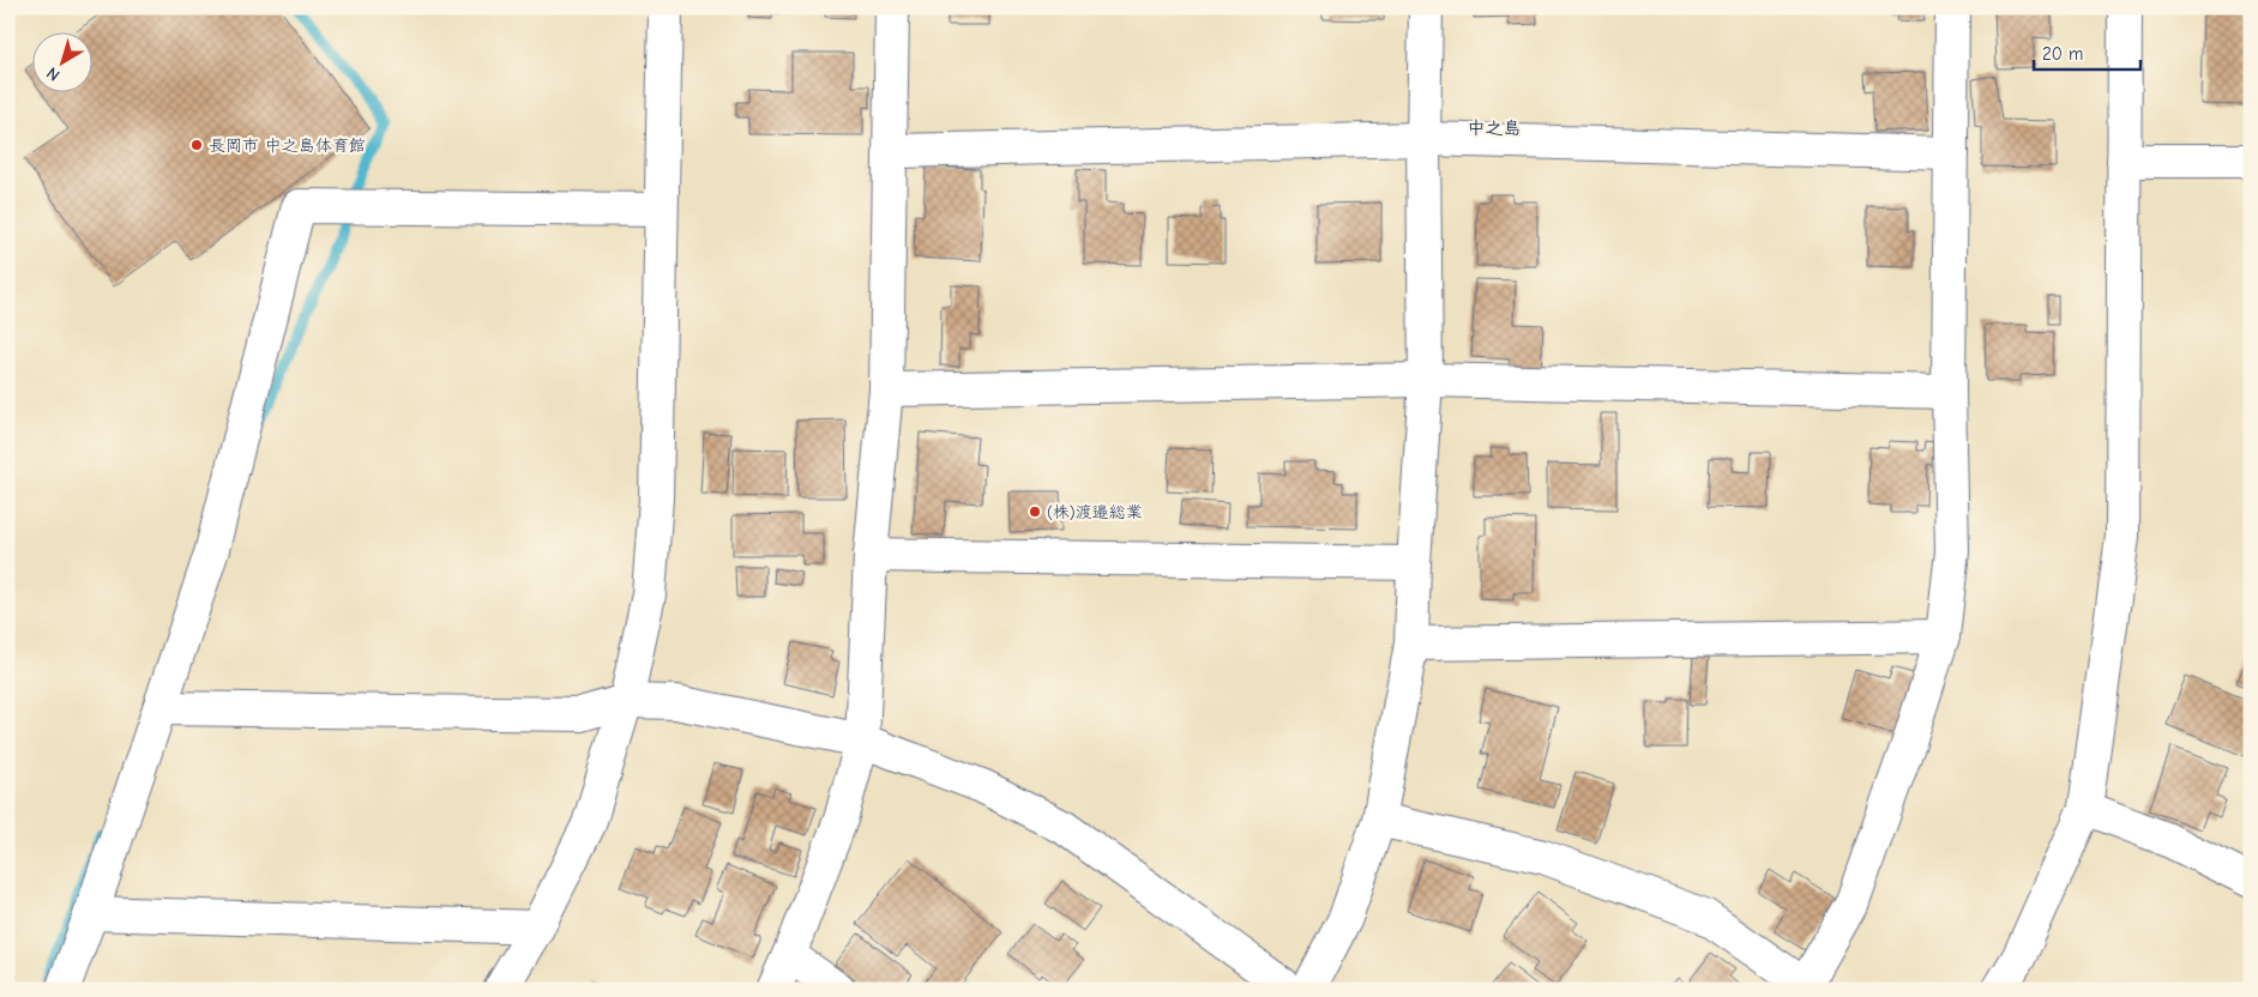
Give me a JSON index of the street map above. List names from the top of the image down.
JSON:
{
  "districts": ["中之島"],
  "places": ["長岡市 中之島体育館", "(株)渡邉総業"],
  "scale_bar": "20 m",
  "north": "bottom left"
}
